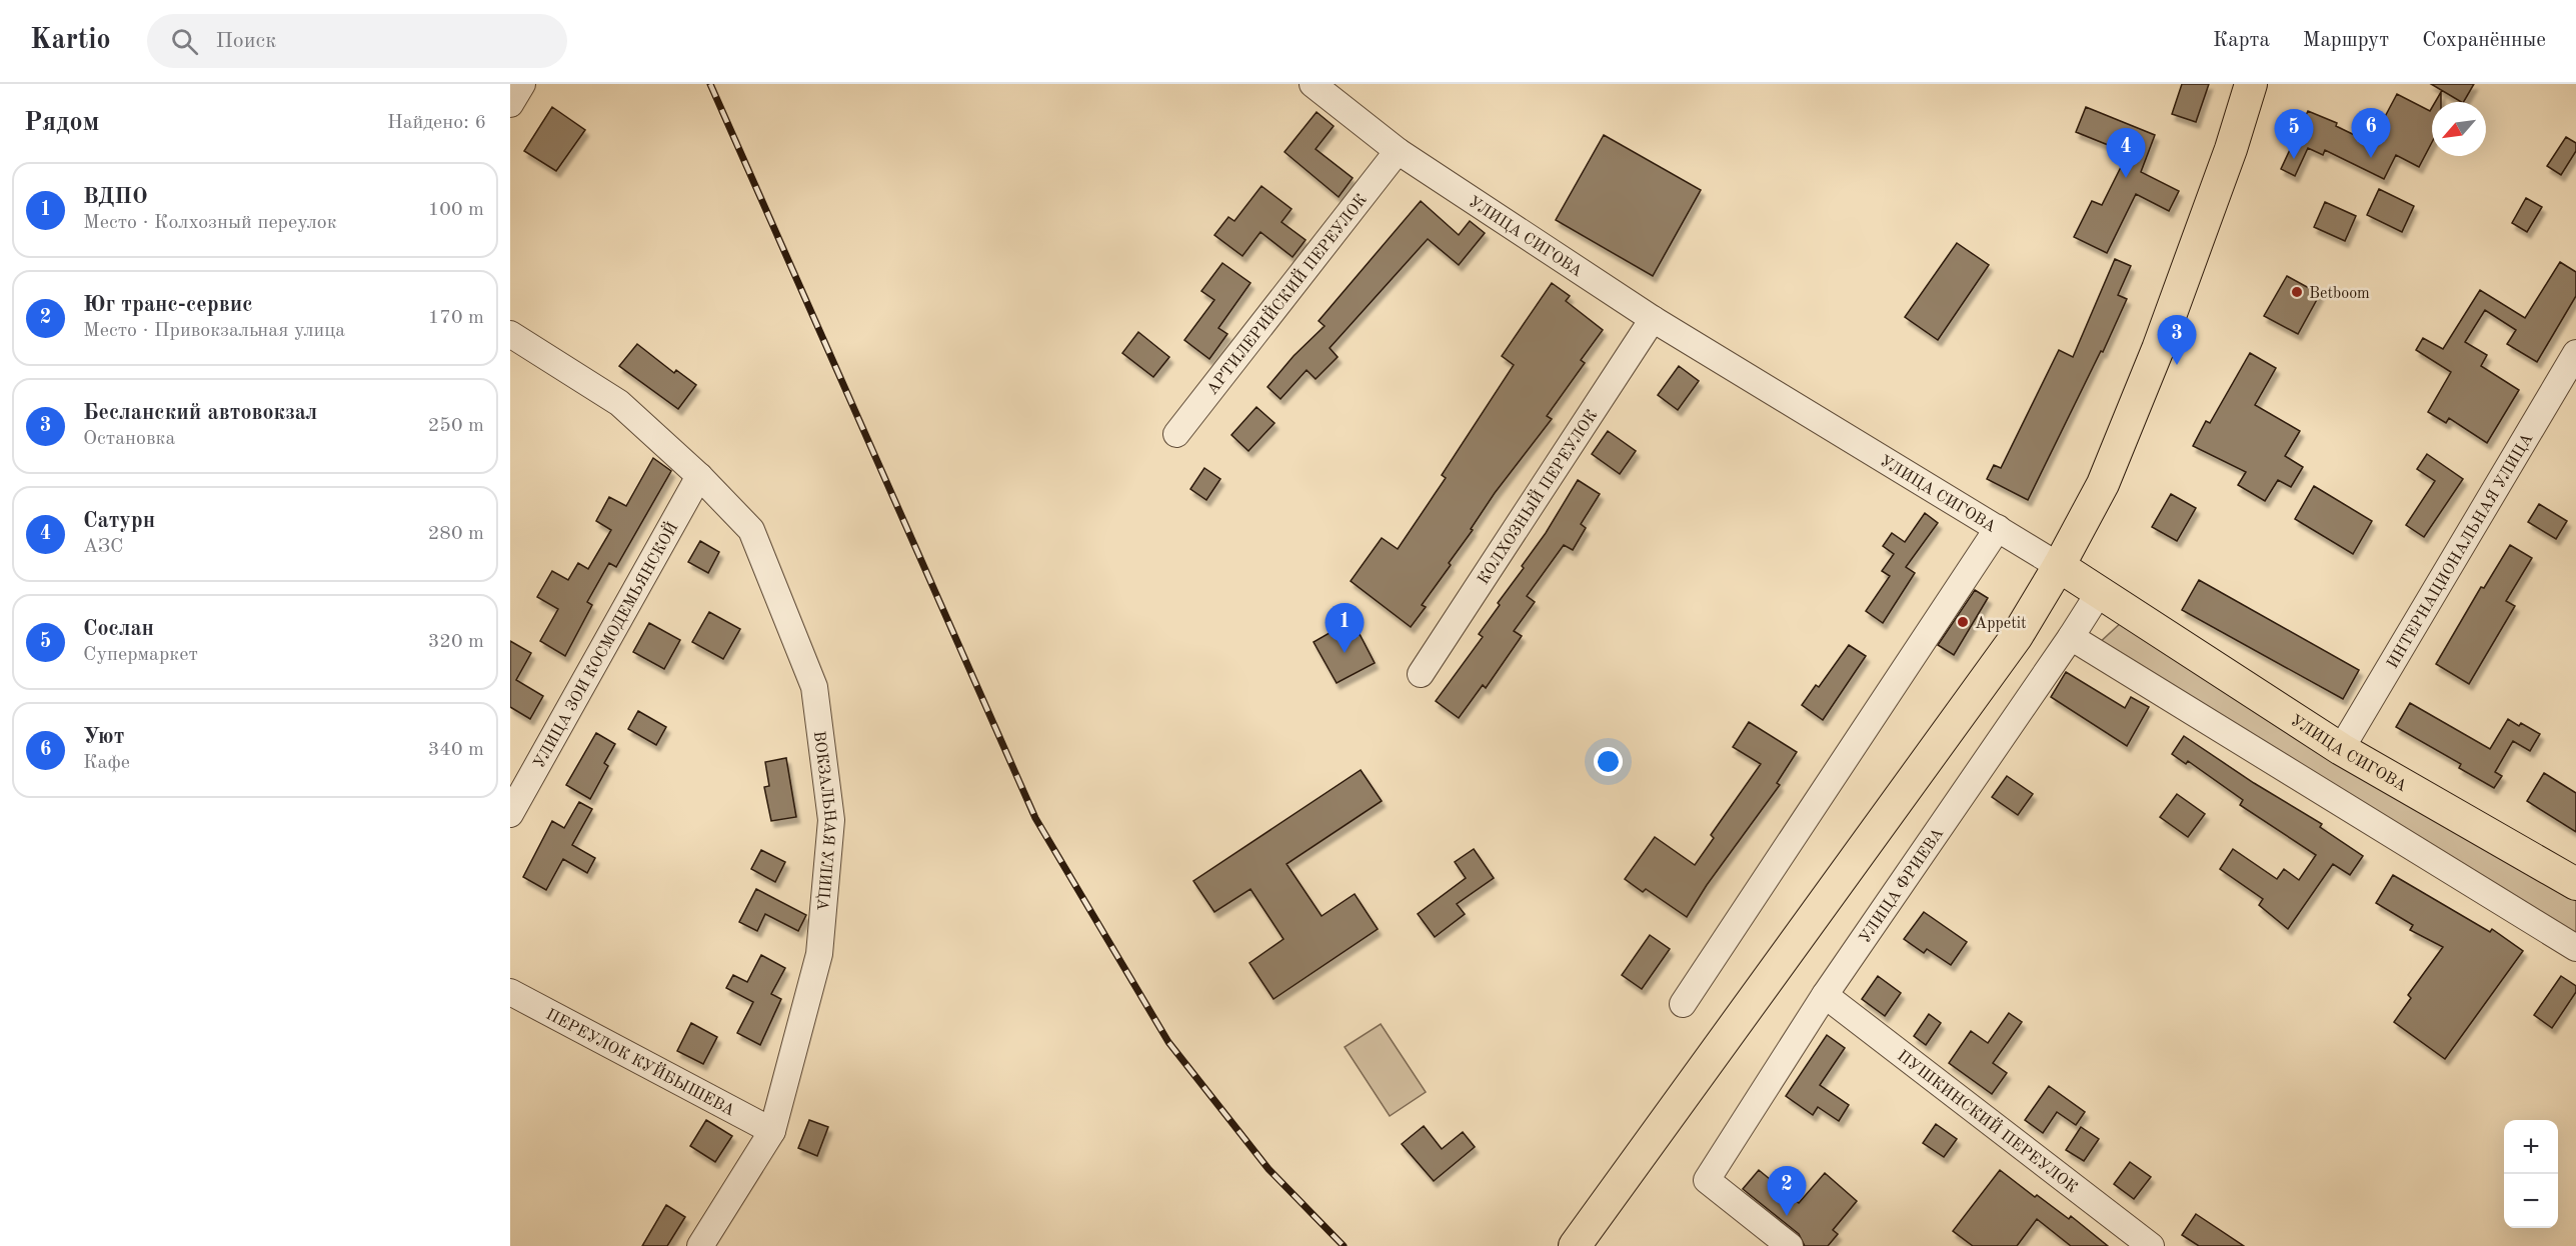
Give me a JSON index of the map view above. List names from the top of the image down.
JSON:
{
  "streets": {
    "main road": ["УЛИЦА СИГОВА"],
    "street": [
      "АРТИЛЕРИЙСКИЙ ПЕРЕУЛОК",
      "КОЛХОЗНЫЙ ПЕРЕУЛОК",
      "ИНТЕРНАЦИОНАЛЬНАЯ УЛИЦА",
      "УЛИЦА ЗОИ КОСМОДЕМЬЯНСКОЙ",
      "ВОКЗАЛЬНАЯ УЛИЦА",
      "УЛИЦА ФРИЕВА",
      "ПЕРЕУЛОК КУЙБЫШЕВА",
      "ПУШКИНСКИЙ ПЕРЕУЛОК"
    ]
  },
  "crossings": [
    ["УЛИЦА СИГОВА", "АРТИЛЕРИЙСКИЙ ПЕРЕУЛОК"],
    ["УЛИЦА СИГОВА", "КОЛХОЗНЫЙ ПЕРЕУЛОК"],
    ["УЛИЦА СИГОВА", "ИНТЕРНАЦИОНАЛЬНАЯ УЛИЦА"],
    ["УЛИЦА СИГОВА", "УЛИЦА ФРИЕВА"],
    ["УЛИЦА ЗОИ КОСМОДЕМЬЯНСКОЙ", "ВОКЗАЛЬНАЯ УЛИЦА"],
    ["ВОКЗАЛЬНАЯ УЛИЦА", "ПЕРЕУЛОК КУЙБЫШЕВА"],
    ["УЛИЦА ФРИЕВА", "ПУШКИНСКИЙ ПЕРЕУЛОК"]
  ],
  "places": ["Betboom", "Appetit"],
  "north": "bottom left",
  "page": {
    "header": "Kartio",
    "search": "Поиск",
    "nav": ["Карта", "Маршрут", "Сохранённые"],
    "heading": ["Рядом", "Найдено: 6"],
    "pins": [
      "6",
      "5",
      "4",
      "3",
      "1",
      "2"
    ],
    "list": [
      {
        "mark": "1",
        "name": "ВДПО",
        "note": "Место · Колхозный переулок",
        "value": "100 m"
      },
      {
        "mark": "2",
        "name": "Юг транс-сервис",
        "note": "Место · Привокзальная улица",
        "value": "170 m"
      },
      {
        "mark": "3",
        "name": "Бесланский автовокзал",
        "note": "Остановка",
        "value": "250 m"
      },
      {
        "mark": "4",
        "name": "Сатурн",
        "note": "АЗС",
        "value": "280 m"
      },
      {
        "mark": "5",
        "name": "Сослан",
        "note": "Супермаркет",
        "value": "320 m"
      },
      {
        "mark": "6",
        "name": "Уют",
        "note": "Кафе",
        "value": "340 m"
      }
    ],
    "map_buttons": ["+", "−"]
  }
}
